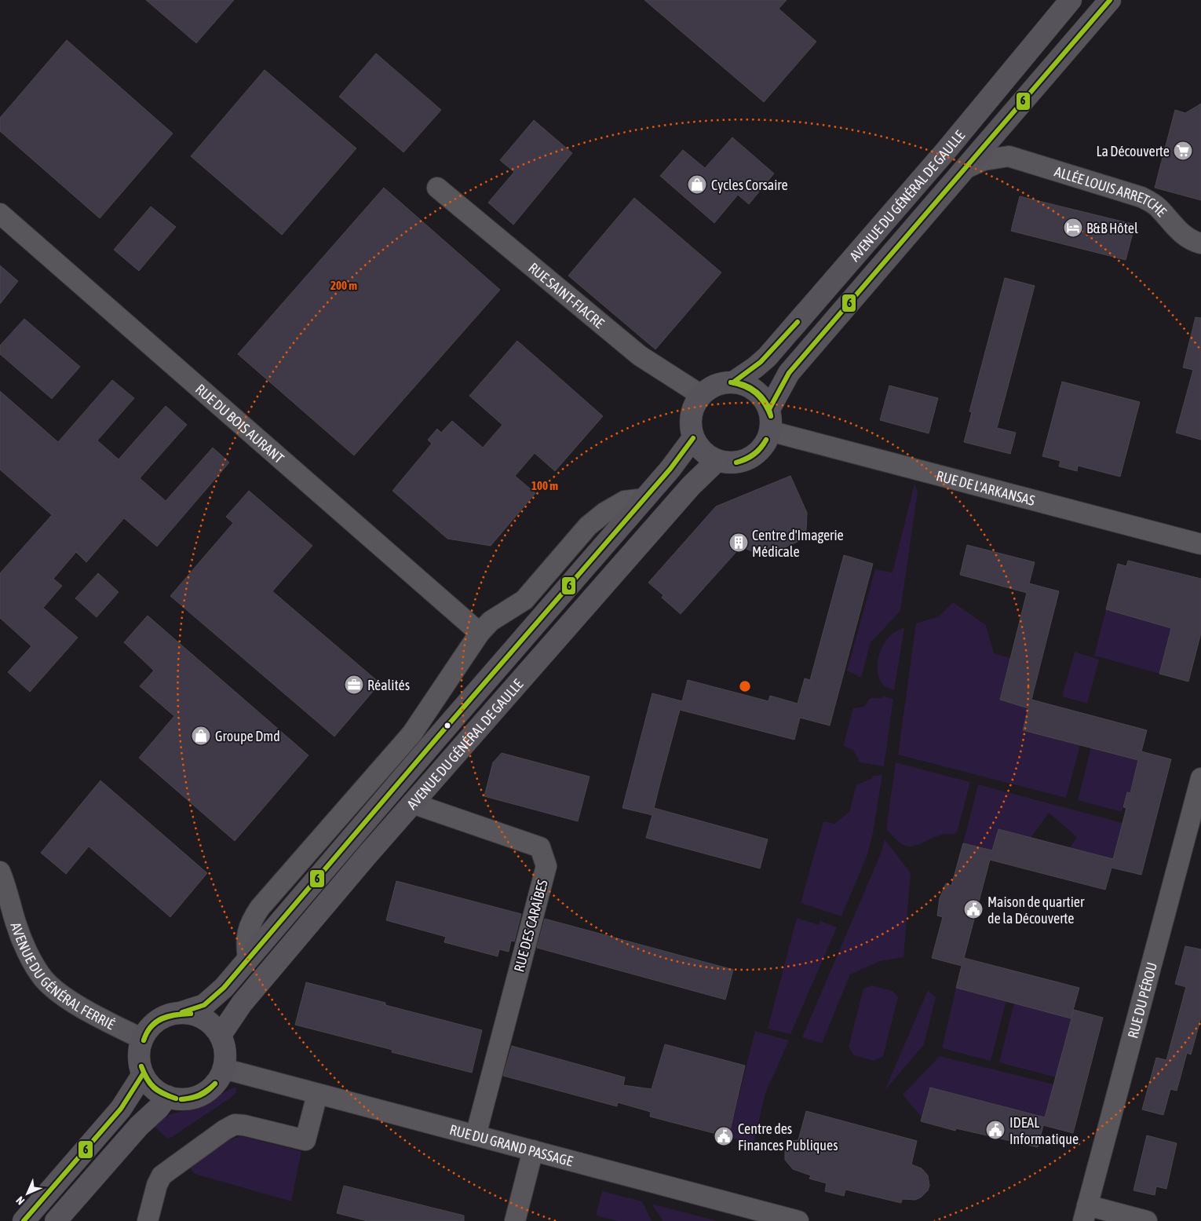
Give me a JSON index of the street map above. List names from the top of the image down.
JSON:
{
  "streets": {
    "main road": ["AVENUE DU GÉNÉRAL DE GAULLE"],
    "street": [
      "ALLÉE LOUIS ARRETCHE",
      "RUE SAINT-FIACRE",
      "RUE DU BOIS AURANT",
      "RUE DE L'ARKANSAS",
      "RUE DES CARAÏBES",
      "AVENUE DU GÉNÉRAL FERRIÉ",
      "RUE DU PÉROU",
      "RUE DU GRAND PASSAGE"
    ]
  },
  "crossings": [
    ["ALLÉE LOUIS ARRETCHE", "AVENUE DU GÉNÉRAL DE GAULLE"],
    ["AVENUE DU GÉNÉRAL DE GAULLE", "RUE SAINT-FIACRE"],
    ["AVENUE DU GÉNÉRAL DE GAULLE", "RUE DE L'ARKANSAS"],
    ["AVENUE DU GÉNÉRAL DE GAULLE", "RUE DES CARAÏBES"],
    ["AVENUE DU GÉNÉRAL DE GAULLE", "AVENUE DU GÉNÉRAL FERRIÉ"],
    ["AVENUE DU GÉNÉRAL DE GAULLE", "RUE DU GRAND PASSAGE"],
    ["RUE SAINT-FIACRE", "RUE DE L'ARKANSAS"],
    ["RUE DES CARAÏBES", "RUE DU GRAND PASSAGE"],
    ["AVENUE DU GÉNÉRAL FERRIÉ", "RUE DU GRAND PASSAGE"]
  ],
  "places": {
    "supermarket": ["La Découverte"],
    "shop": ["Cycles Corsaire", "Groupe Dmd"],
    "hotel": ["B&B Hôtel"],
    "building": ["Centre d'Imagerie Médicale"],
    "office": ["Réalités"],
    "public building": ["Maison de quartier de la Découverte", "IDEAL Informatique", "Centre des Finances Publiques"]
  },
  "lines": ["transit line 6"],
  "north": "bottom left",
  "rings": ["200 m", "100 m"]
}
